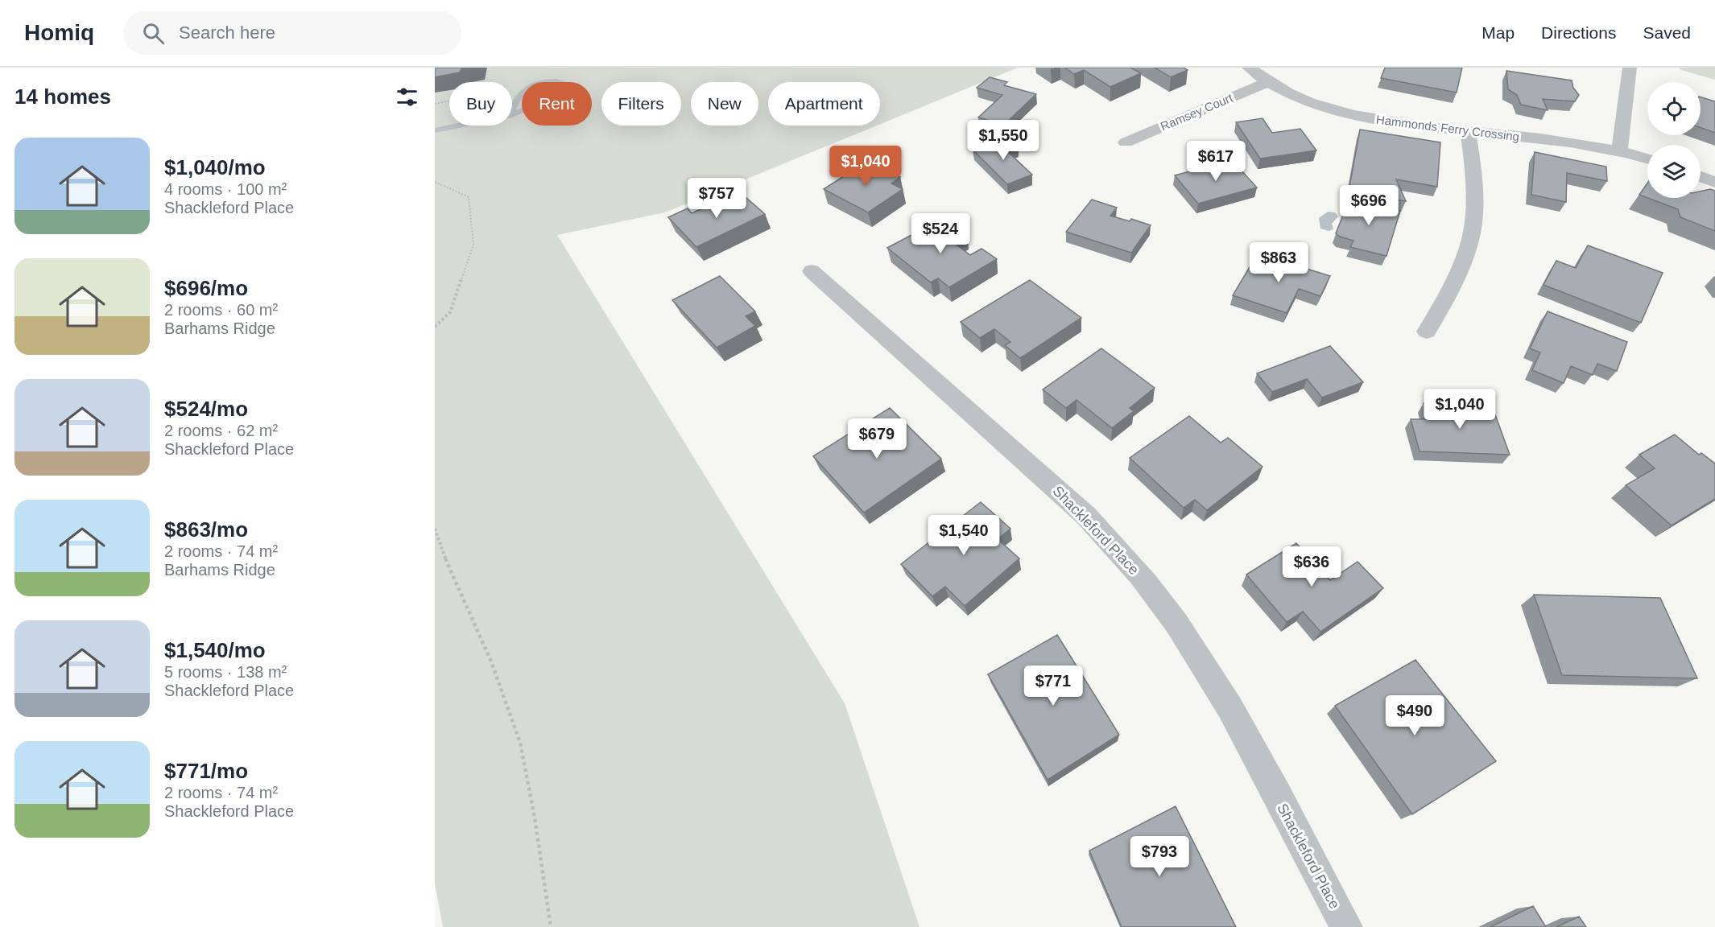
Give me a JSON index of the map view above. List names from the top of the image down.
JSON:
{
  "streets": {
    "street": ["Ramsey Court", "Hammonds Ferry Crossing", "Shackleford Place"]
  },
  "crossings": [
    ["Ramsey Court", "Hammonds Ferry Crossing"]
  ],
  "page": {
    "header": "Homiq",
    "search": "Search here",
    "nav": ["Map", "Directions", "Saved"],
    "heading": "14 homes",
    "chip": [
      "Buy",
      "Rent",
      "Filters",
      "New",
      "Apartment"
    ],
    "price": [
      "$1,550",
      "$617",
      "$1,040",
      "$757",
      "$696",
      "$524",
      "$863",
      "$1,040",
      "$679",
      "$1,540",
      "$636",
      "$771",
      "$490",
      "$793"
    ],
    "list": [
      {
        "name": "$1,040/mo",
        "note": "4 rooms · 100 m² · Shackleford Place"
      },
      {
        "name": "$696/mo",
        "note": "2 rooms · 60 m² · Barhams Ridge"
      },
      {
        "name": "$524/mo",
        "note": "2 rooms · 62 m² · Shackleford Place"
      },
      {
        "name": "$863/mo",
        "note": "2 rooms · 74 m² · Barhams Ridge"
      },
      {
        "name": "$1,540/mo",
        "note": "5 rooms · 138 m² · Shackleford Place"
      },
      {
        "name": "$771/mo",
        "note": "2 rooms · 74 m² · Shackleford Place"
      }
    ]
  }
}
